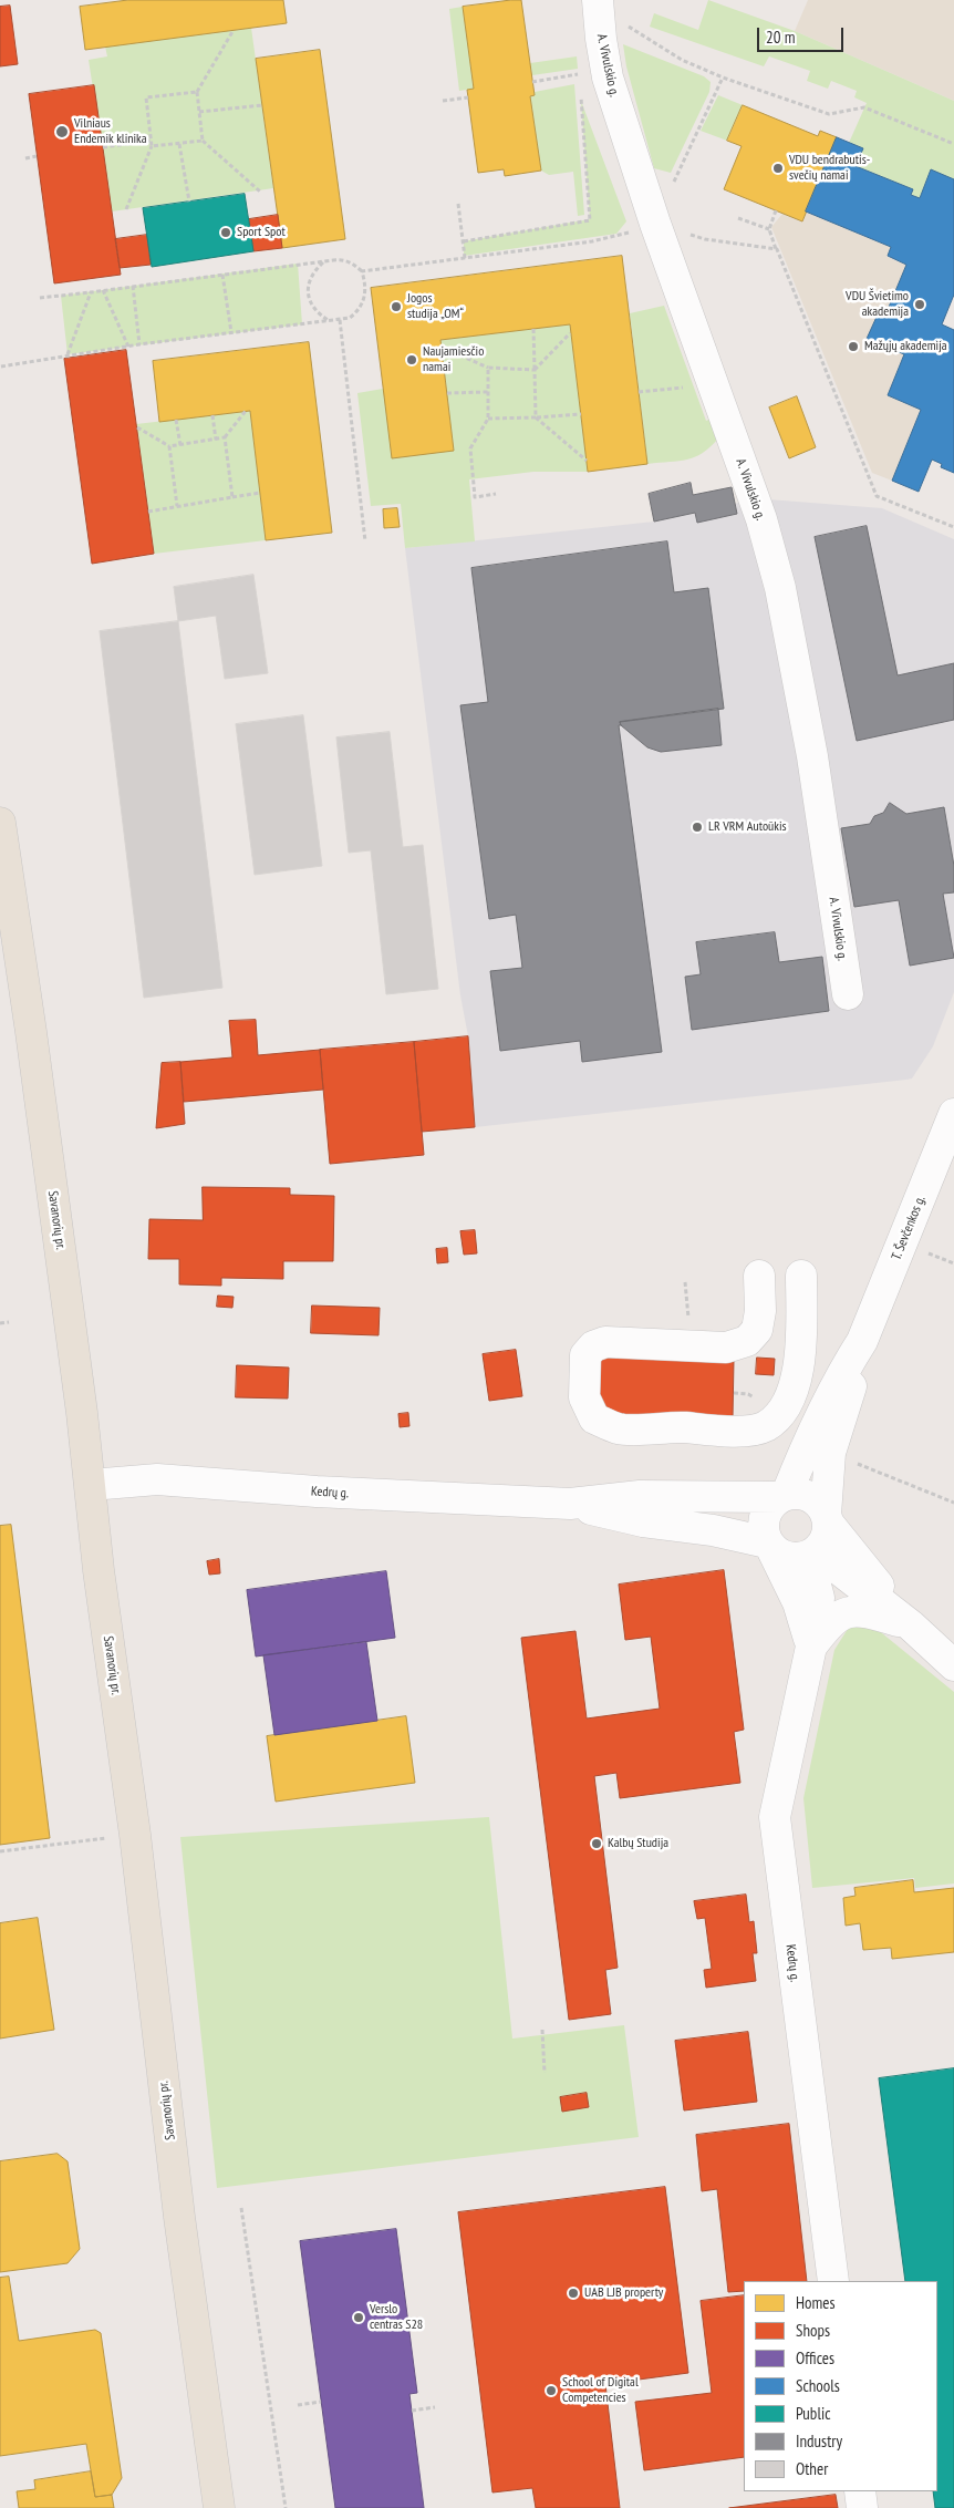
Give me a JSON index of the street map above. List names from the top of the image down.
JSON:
{
  "streets": {
    "main road": ["Savanorių pr."],
    "street": ["A. Vivulskio g.", "T. Ševčenkos g.", "Kedrų g."]
  },
  "crossings": [
    ["Savanorių pr.", "Kedrų g."],
    ["T. Ševčenkos g.", "Kedrų g."]
  ],
  "places": [
    "Vilniaus Endemik klinika",
    "VDU bendrabutis- svečių namai",
    "Sport Spot",
    "VDU Švietimo akademija",
    "Jogos studija „OM“",
    "Mažųjų akademija",
    "Naujamiesčio namai",
    "LR VRM Autoūkis",
    "Kalbų Studija",
    "UAB LJB property",
    "Verslo centras S28",
    "School of Digital Competencies"
  ],
  "legend": [
    "Homes",
    "Shops",
    "Offices",
    "Schools",
    "Public",
    "Industry",
    "Other"
  ],
  "scale_bar": "20 m"
}
